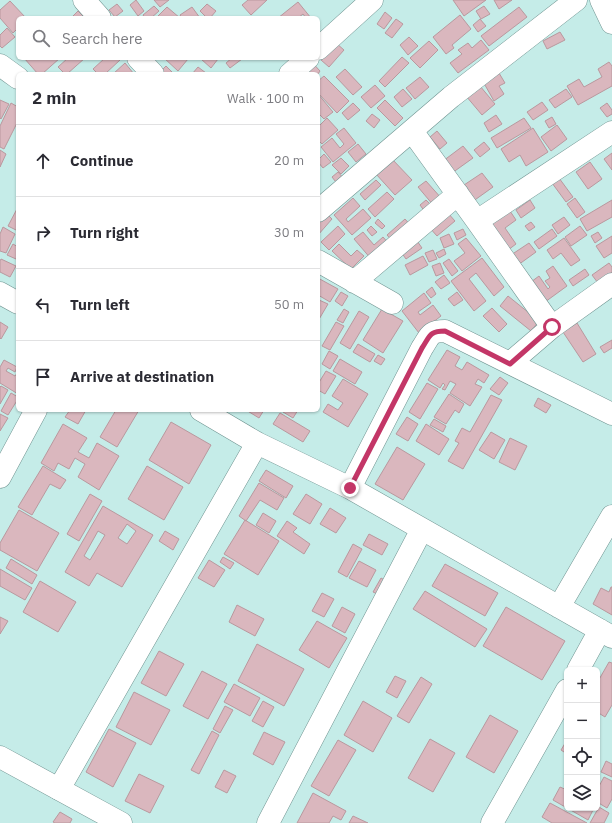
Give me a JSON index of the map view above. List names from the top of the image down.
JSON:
{
  "page": {
    "search": "Search here",
    "heading": ["2 min", "Walk · 100 m"],
    "list": [
      ["Continue", "20 m"],
      ["Turn right", "30 m"],
      ["Turn left", "50 m"],
      "Arrive at destination"
    ],
    "map_buttons": ["+", "−"]
  }
}
